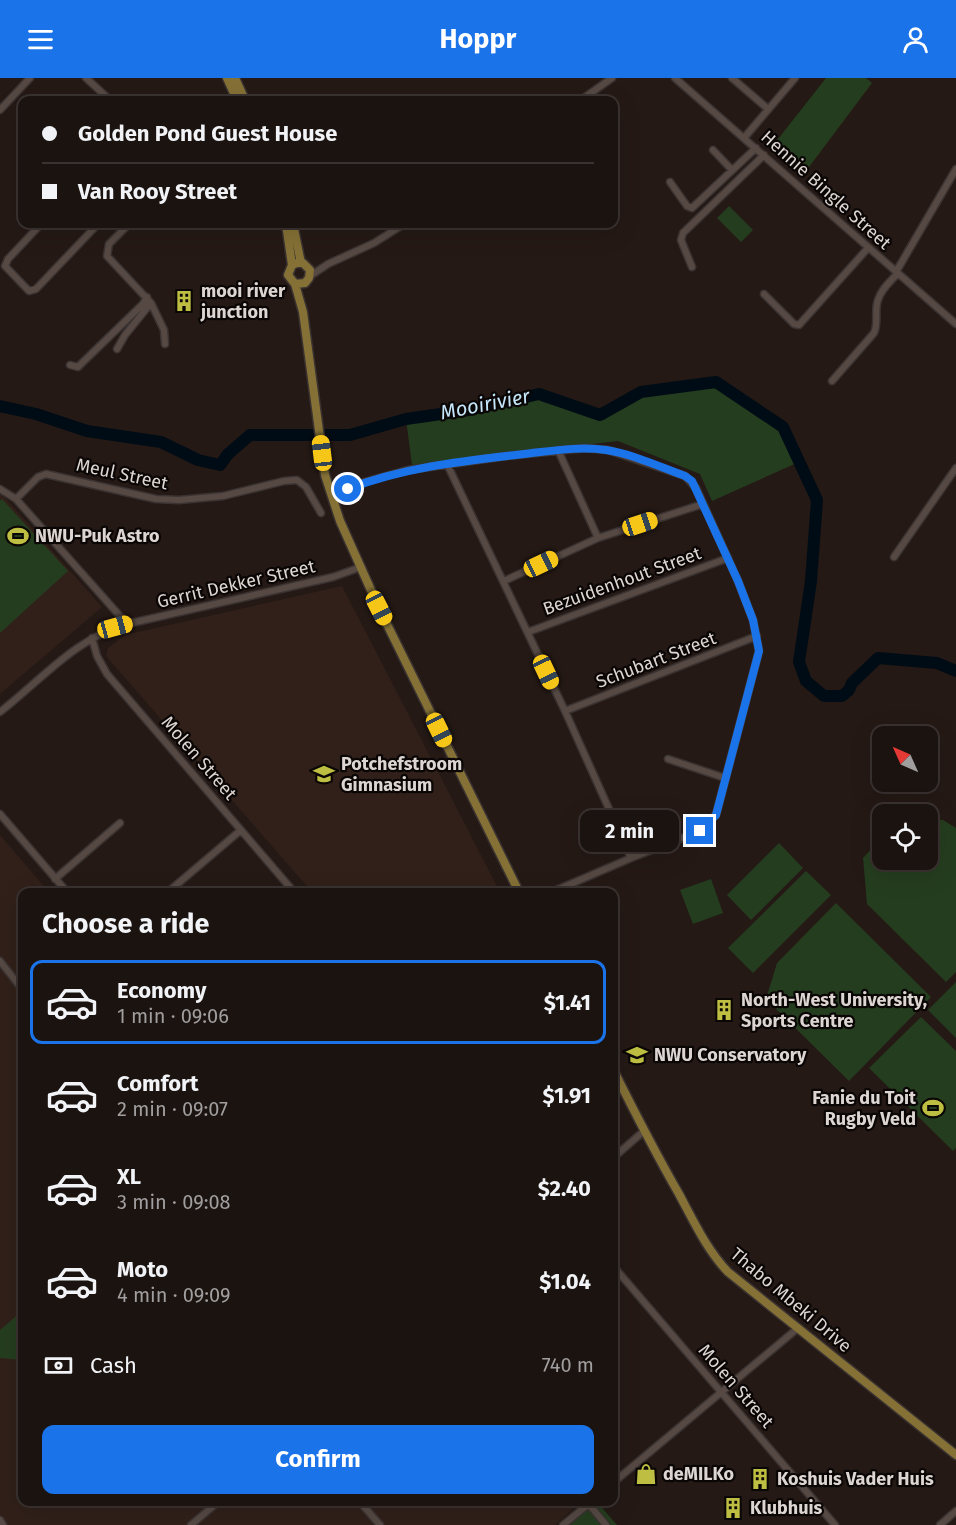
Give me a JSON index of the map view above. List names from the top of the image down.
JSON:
{
  "streets": {
    "main road": ["Thabo Mbeki Drive"],
    "street": [
      "Hennie Bingle Street",
      "Meul Street",
      "Bezuidenhout Street",
      "Gerrit Dekker Street",
      "Schubart Street",
      "Molen Street"
    ]
  },
  "crossings": [
    ["Gerrit Dekker Street", "Molen Street"]
  ],
  "water": ["Mooirivier"],
  "places": {
    "building": [
      "mooi river junction",
      "North-West University, Sports Centre",
      "Koshuis Vader Huis",
      "Klubhuis"
    ],
    "sports": ["NWU-Puk Astro", "Fanie du Toit Rugby Veld"],
    "school or university": ["Potchefstroom Gimnasium", "NWU Conservatory"],
    "shop": ["deMILKo"]
  },
  "north": "top left",
  "page": {
    "header": "Hoppr",
    "banner": ["Golden Pond Guest House", "Van Rooy Street"],
    "bubble": "2 min",
    "heading": "Choose a ride",
    "list": [
      {
        "name": "Economy",
        "note": "1 min · 09:06",
        "value": "$1.41"
      },
      {
        "name": "Comfort",
        "note": "2 min · 09:07",
        "value": "$1.91"
      },
      {
        "name": "XL",
        "note": "3 min · 09:08",
        "value": "$2.40"
      },
      {
        "name": "Moto",
        "note": "4 min · 09:09",
        "value": "$1.04"
      }
    ],
    "pay": ["Cash", "740 m"],
    "buttons": "Confirm"
  }
}
